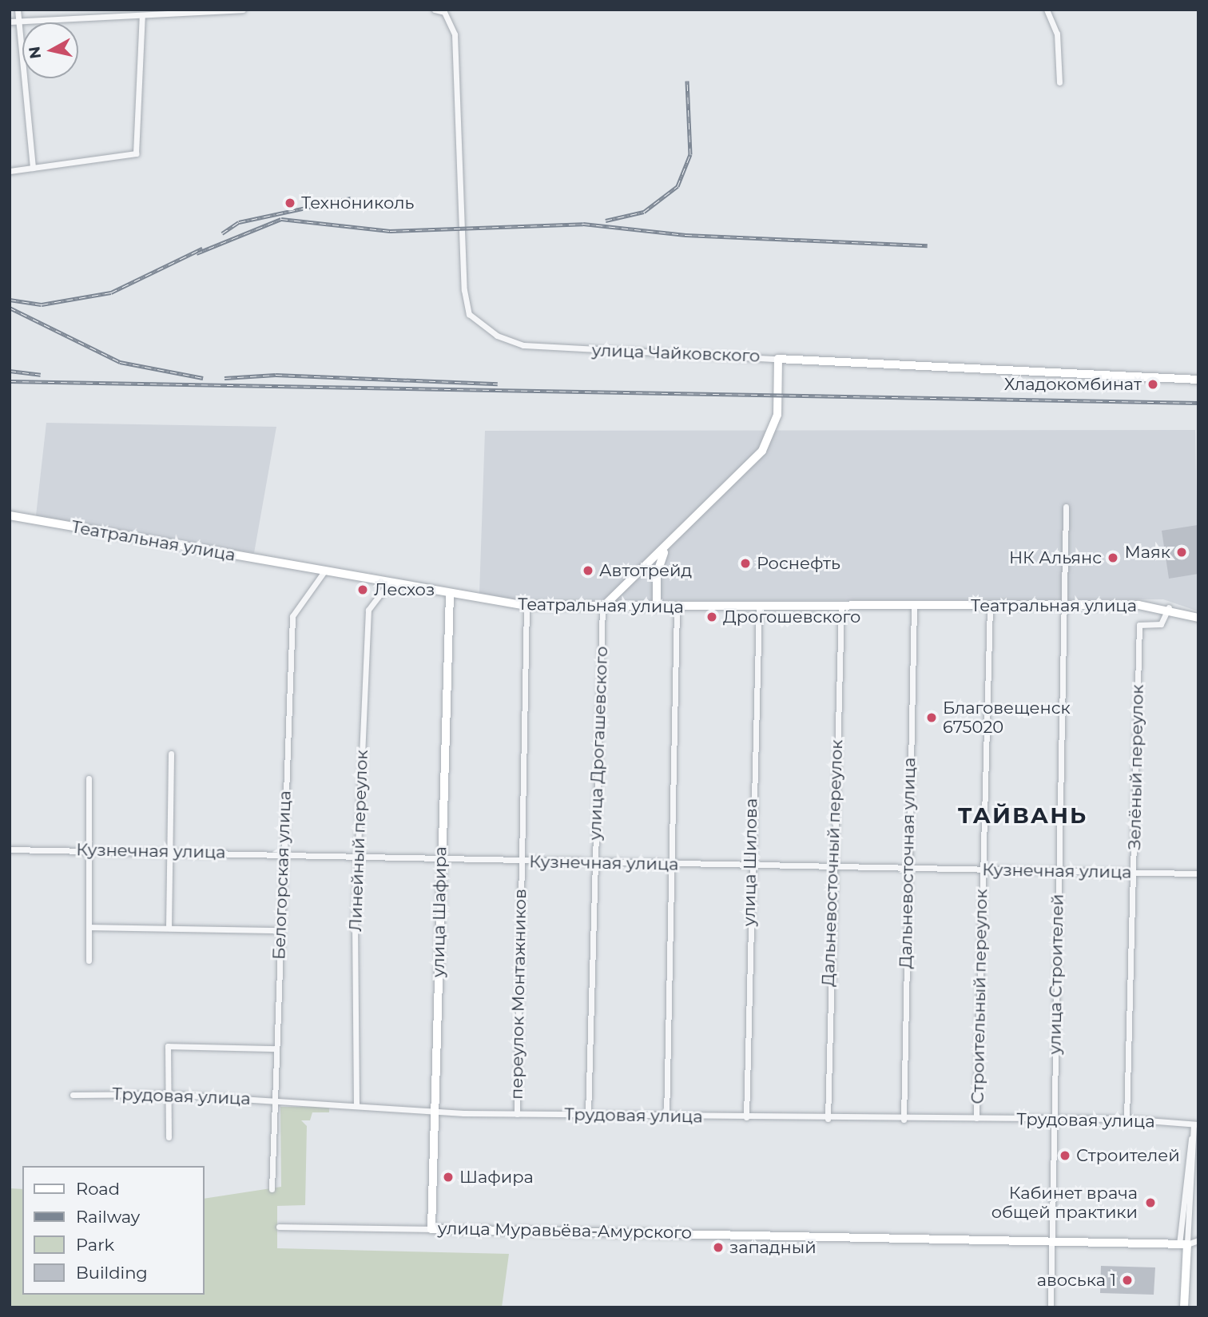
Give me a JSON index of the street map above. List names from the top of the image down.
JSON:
{
  "streets": {
    "street": [
      "улица Чайковского",
      "Театральная улица",
      "улица Дрогашевского",
      "Зелёный переулок",
      "Линейный переулок",
      "Кузнечная улица",
      "улица Шилова",
      "Дальневосточный переулок",
      "Дальневосточная улица",
      "Белогорская улица",
      "улица Шафира",
      "улица Строителей",
      "переулок Монтажников",
      "Строительный переулок",
      "Трудовая улица",
      "улица Муравьёва-Амурского"
    ]
  },
  "crossings": [
    ["Театральная улица", "улица Дрогашевского"],
    ["Театральная улица", "Зелёный переулок"],
    ["Театральная улица", "Линейный переулок"],
    ["Театральная улица", "улица Шилова"],
    ["Театральная улица", "Дальневосточный переулок"],
    ["Театральная улица", "Дальневосточная улица"],
    ["Театральная улица", "Белогорская улица"],
    ["Театральная улица", "улица Шафира"],
    ["Театральная улица", "улица Строителей"],
    ["Театральная улица", "переулок Монтажников"],
    ["Театральная улица", "Строительный переулок"],
    ["улица Дрогашевского", "Кузнечная улица"],
    ["улица Дрогашевского", "Трудовая улица"],
    ["Зелёный переулок", "Кузнечная улица"],
    ["Зелёный переулок", "Трудовая улица"],
    ["Линейный переулок", "Кузнечная улица"],
    ["Линейный переулок", "Трудовая улица"],
    ["Кузнечная улица", "улица Шилова"],
    ["Кузнечная улица", "Дальневосточный переулок"],
    ["Кузнечная улица", "Дальневосточная улица"],
    ["Кузнечная улица", "Белогорская улица"],
    ["Кузнечная улица", "улица Шафира"],
    ["Кузнечная улица", "улица Строителей"],
    ["Кузнечная улица", "переулок Монтажников"],
    ["Кузнечная улица", "Строительный переулок"],
    ["улица Шилова", "Трудовая улица"],
    ["Дальневосточный переулок", "Трудовая улица"],
    ["Дальневосточная улица", "Трудовая улица"],
    ["Белогорская улица", "Трудовая улица"],
    ["улица Шафира", "Трудовая улица"],
    ["улица Шафира", "улица Муравьёва-Амурского"],
    ["улица Строителей", "Трудовая улица"],
    ["улица Строителей", "улица Муравьёва-Амурского"],
    ["переулок Монтажников", "Трудовая улица"],
    ["Строительный переулок", "Трудовая улица"]
  ],
  "districts": ["ТАЙВАНЬ"],
  "places": [
    "Технониколь",
    "Хладокомбинат",
    "Маяк",
    "НК Альянс",
    "Роснефть",
    "Автотрейд",
    "Лесхоз",
    "Дрогошевского",
    "Благовещенск 675020",
    "Строителей",
    "Шафира",
    "Кабинет врача общей практики",
    "западный",
    "авоська 1"
  ],
  "legend": [
    "Road",
    "Railway",
    "Park",
    "Building"
  ],
  "north": "left"
}
